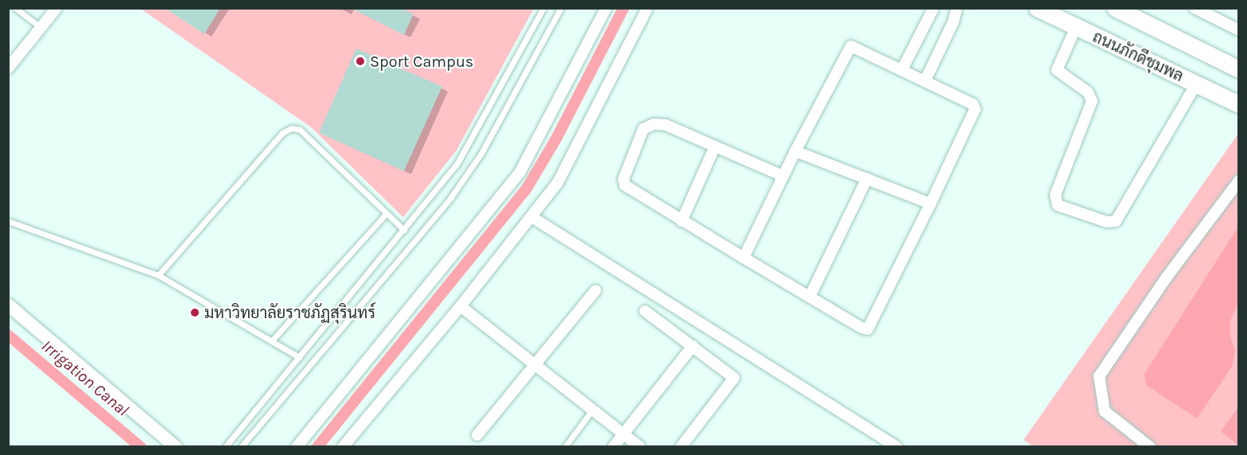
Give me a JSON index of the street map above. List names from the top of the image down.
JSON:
{
  "streets": {
    "main road": ["ถนนภักดีชุมพล"]
  },
  "water": ["Irrigation Canal"],
  "places": ["Sport Campus", "มหาวิทยาลัยราชภัฏสุรินทร์"]
}
